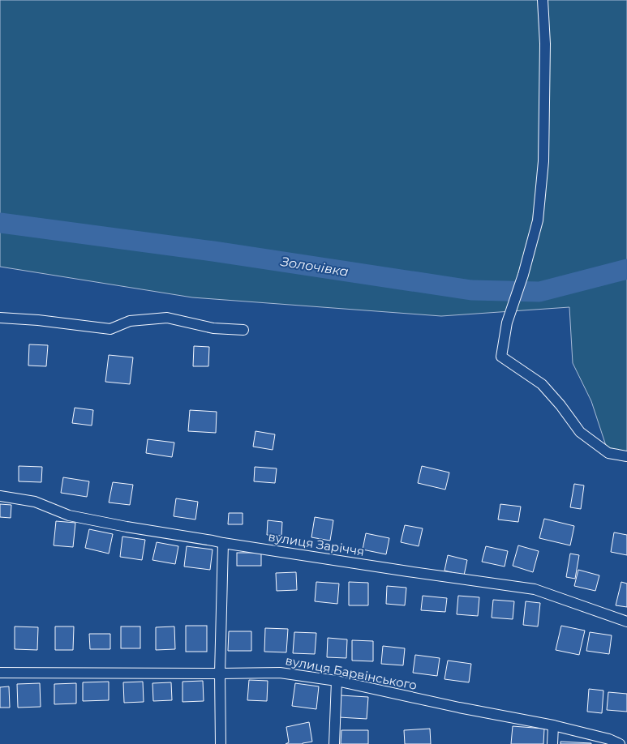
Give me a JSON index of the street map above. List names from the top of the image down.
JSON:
{
  "streets": {
    "street": ["вулиця Заріччя", "вулиця Барвінського"]
  },
  "water": ["Золочівка"]
}
